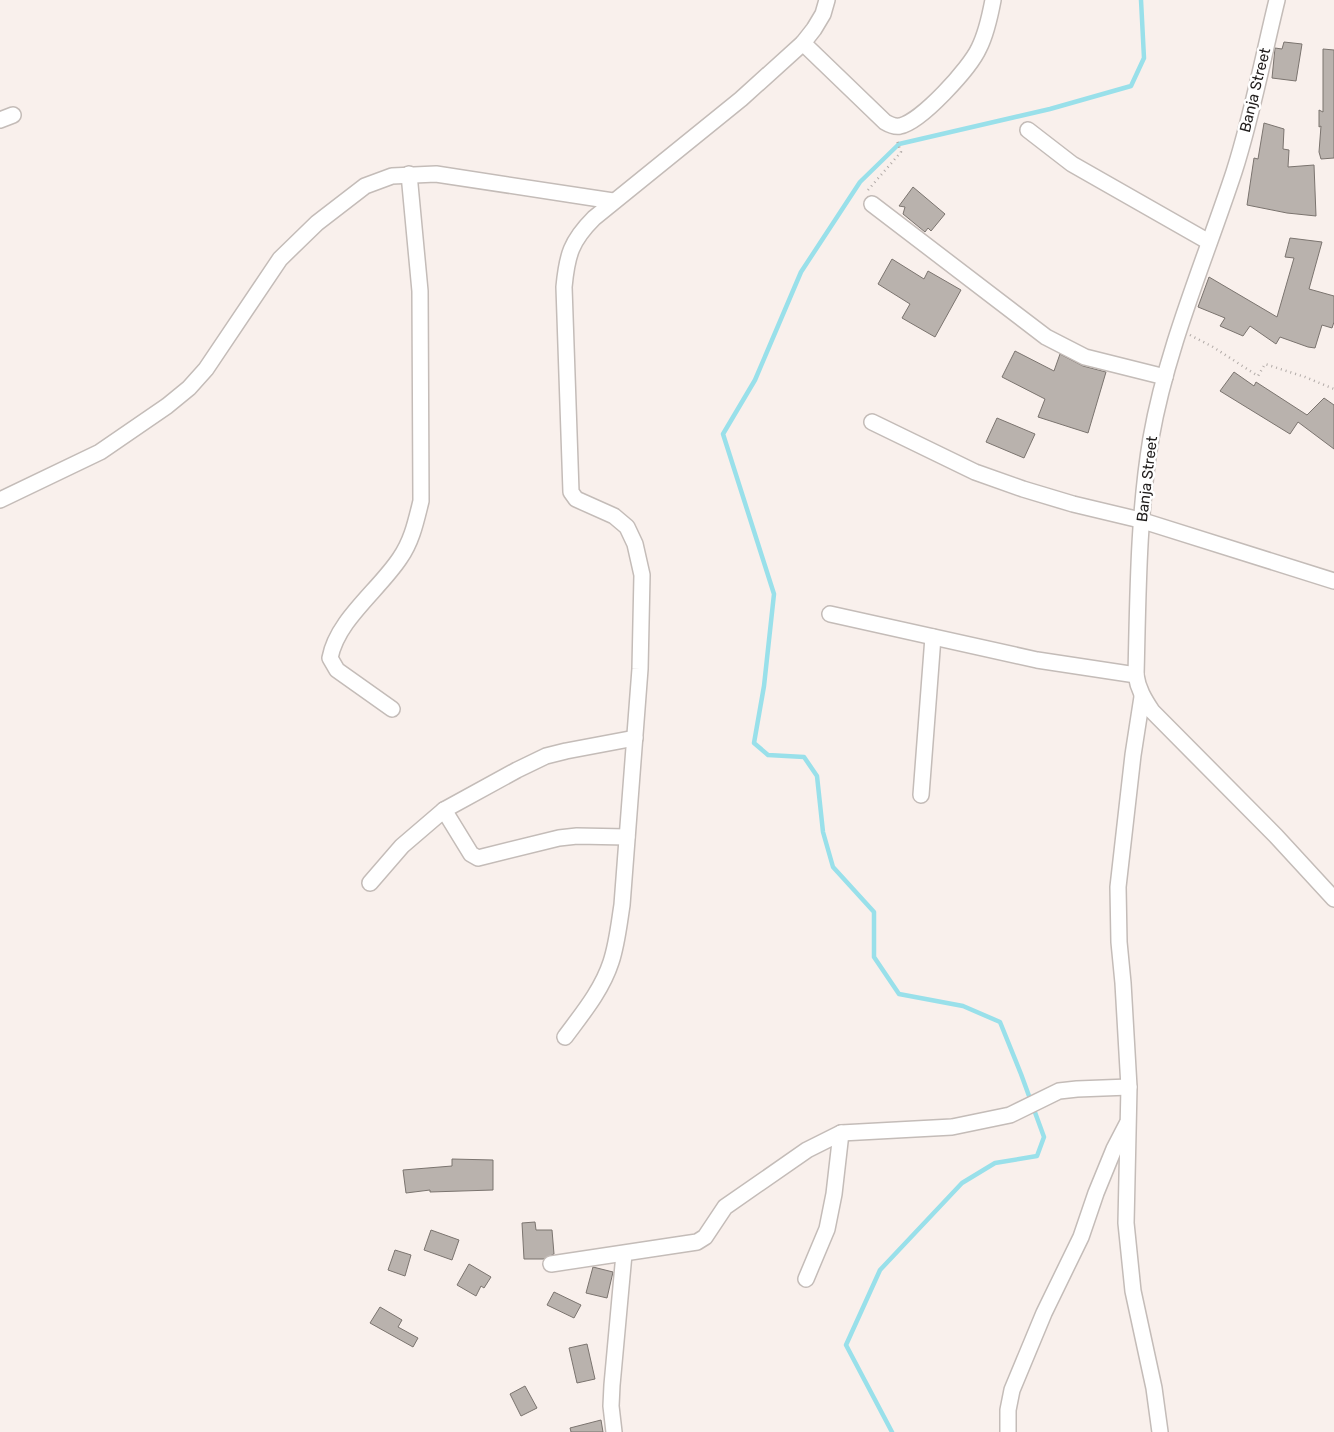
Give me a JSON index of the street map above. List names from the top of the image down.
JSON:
{
  "streets": {
    "street": ["Banja Street"]
  }
}
